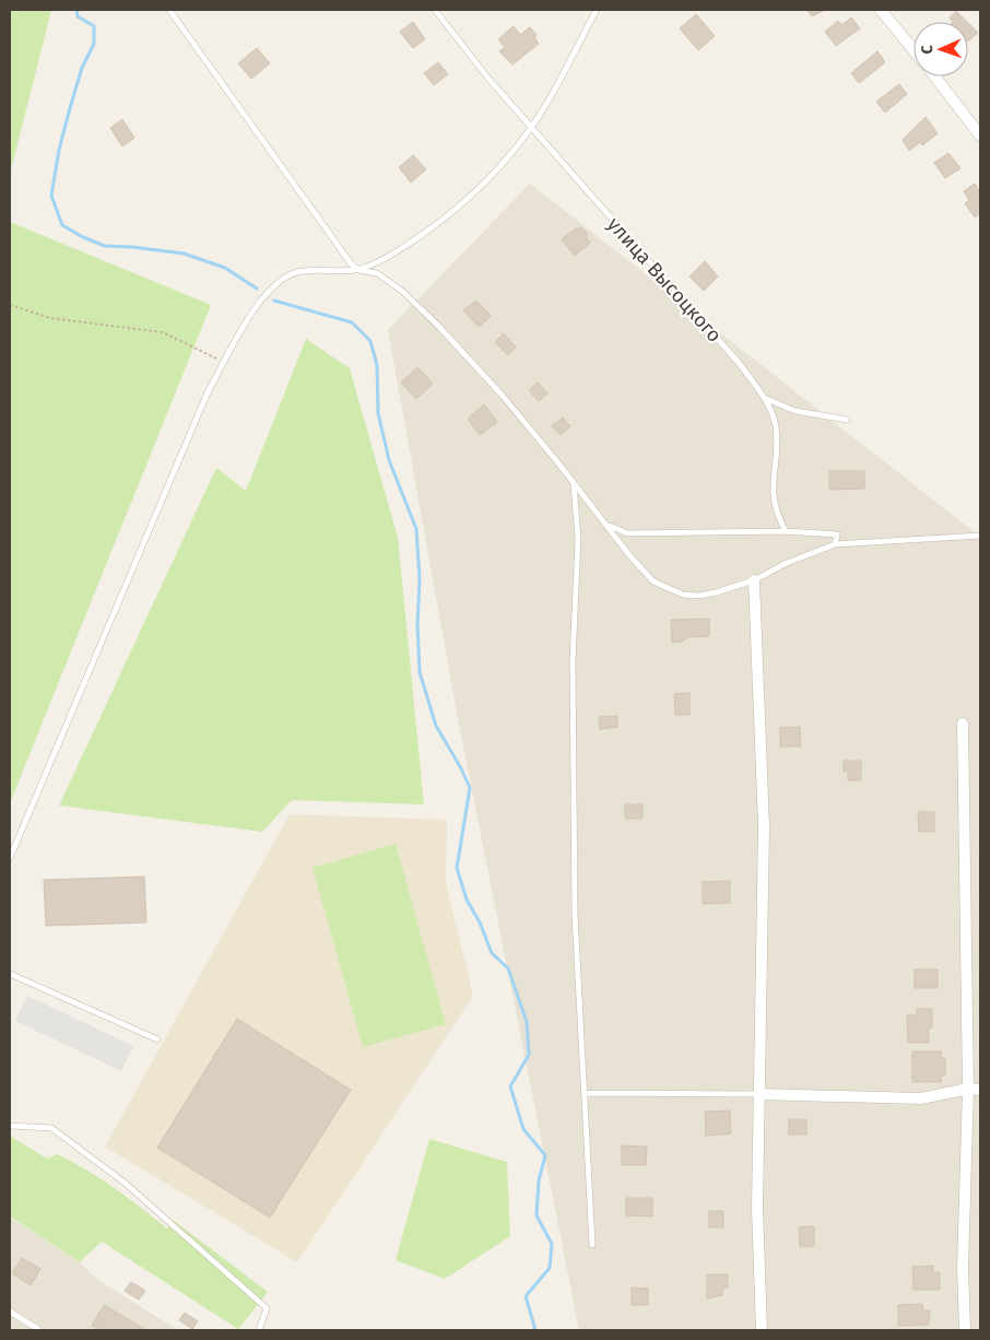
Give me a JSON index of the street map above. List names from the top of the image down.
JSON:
{
  "streets": {
    "lane": ["улица Высоцкого"]
  },
  "north": "left"
}
